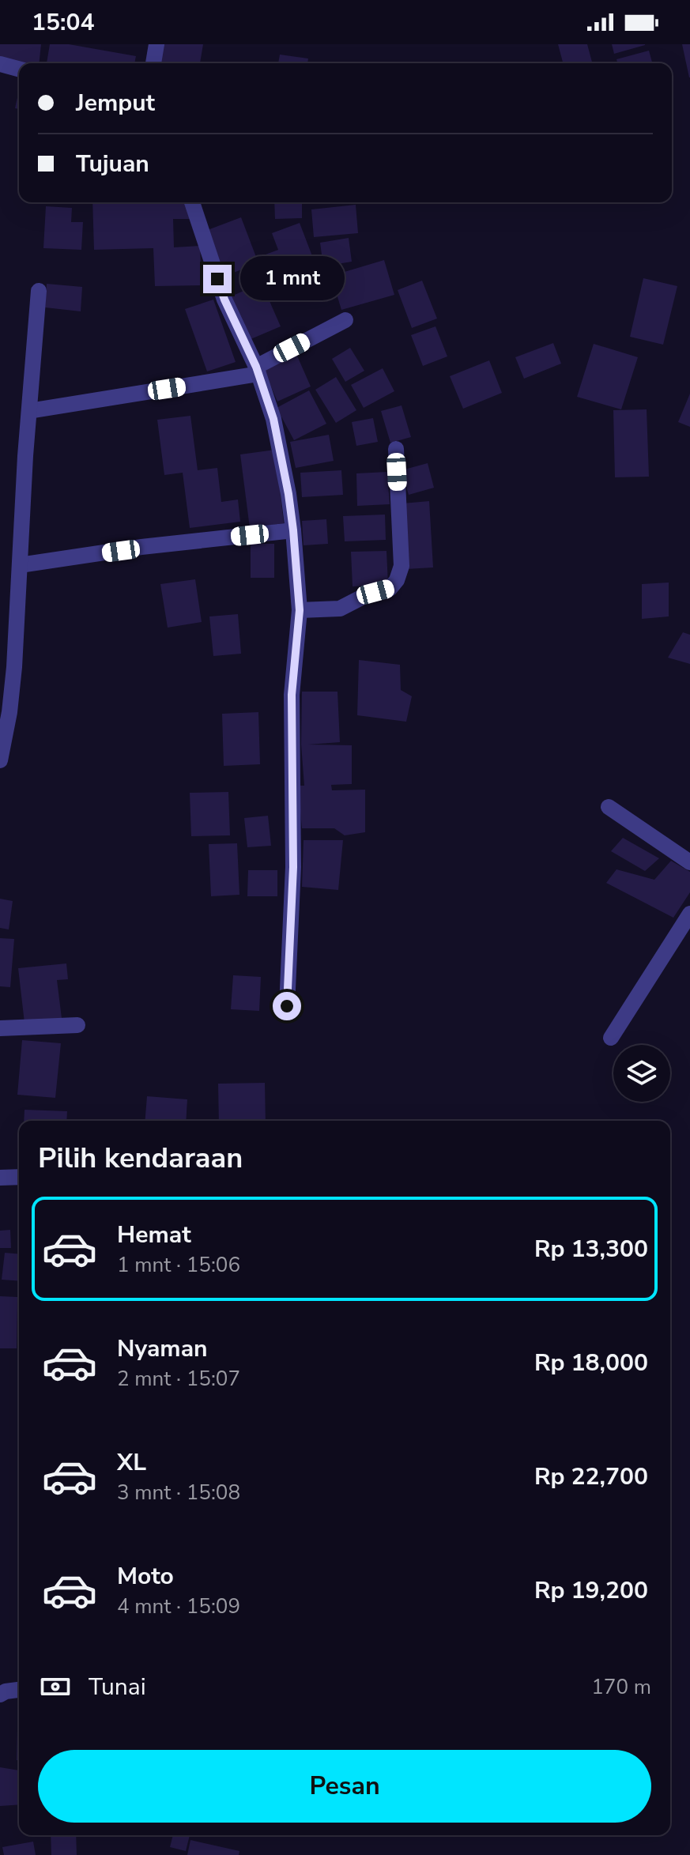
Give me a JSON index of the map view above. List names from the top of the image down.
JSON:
{
  "page": {
    "status": "15:04",
    "banner": ["Jemput", "Tujuan"],
    "bubble": "1 mnt",
    "heading": "Pilih kendaraan",
    "list": [
      {
        "name": "Hemat",
        "note": "1 mnt · 15:06",
        "value": "Rp 13,300"
      },
      {
        "name": "Nyaman",
        "note": "2 mnt · 15:07",
        "value": "Rp 18,000"
      },
      {
        "name": "XL",
        "note": "3 mnt · 15:08",
        "value": "Rp 22,700"
      },
      {
        "name": "Moto",
        "note": "4 mnt · 15:09",
        "value": "Rp 19,200"
      }
    ],
    "pay": ["Tunai", "170 m"],
    "buttons": "Pesan"
  }
}
